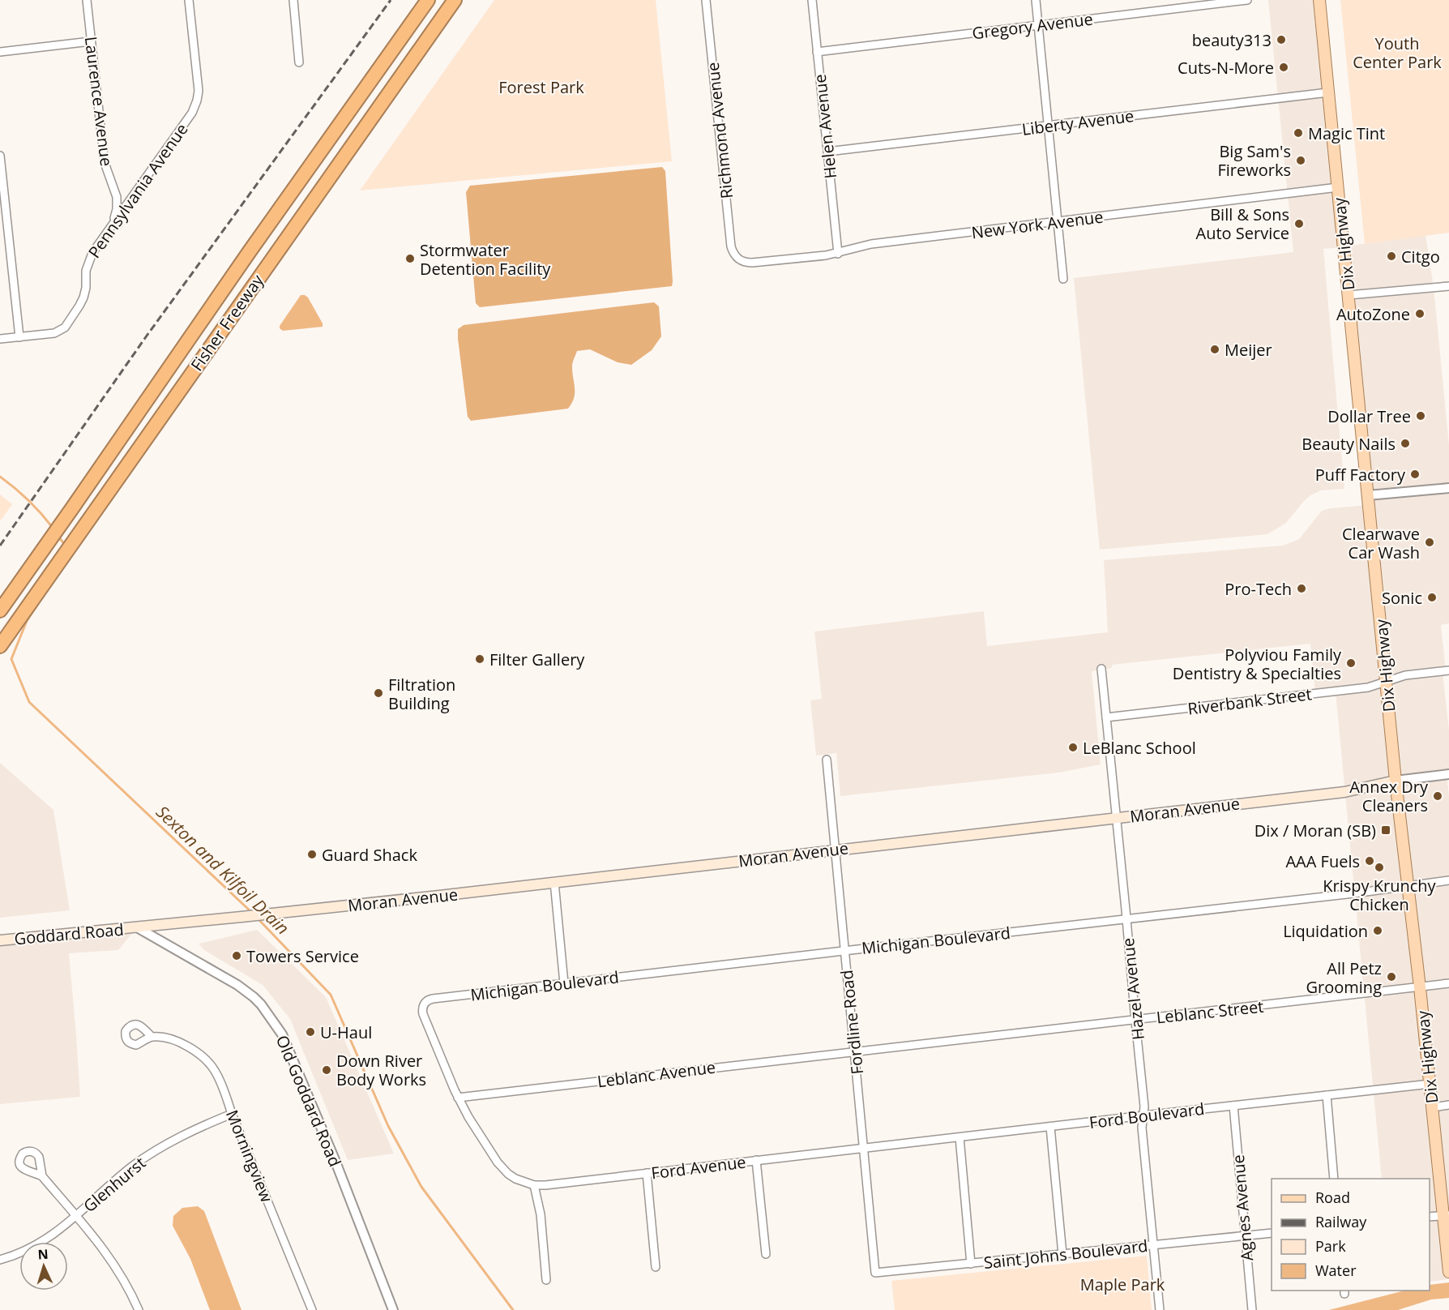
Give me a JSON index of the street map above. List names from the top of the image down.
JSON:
{
  "streets": {
    "highway": ["Fisher Freeway"],
    "main road": ["Dix Highway", "Moran Avenue", "Goddard Road"],
    "street": [
      "Gregory Avenue",
      "Laurence Avenue",
      "Liberty Avenue",
      "Helen Avenue",
      "Richmond Avenue",
      "Pennsylvania Avenue",
      "New York Avenue",
      "Riverbank Street",
      "Michigan Boulevard",
      "Hazel Avenue",
      "Leblanc Street",
      "Fordline Road",
      "Leblanc Avenue",
      "Old Goddard Road",
      "Ford Boulevard",
      "Morningview",
      "Ford Avenue",
      "Glenhurst",
      "Agnes Avenue",
      "Saint Johns Boulevard"
    ]
  },
  "crossings": [
    ["Gregory Avenue", "Helen Avenue"],
    ["Laurence Avenue", "Pennsylvania Avenue"],
    ["Liberty Avenue", "Helen Avenue"],
    ["Liberty Avenue", "Dix Highway"],
    ["Helen Avenue", "New York Avenue"],
    ["Richmond Avenue", "New York Avenue"],
    ["New York Avenue", "Dix Highway"],
    ["Dix Highway", "Riverbank Street"],
    ["Dix Highway", "Moran Avenue"],
    ["Dix Highway", "Michigan Boulevard"],
    ["Dix Highway", "Leblanc Street"],
    ["Dix Highway", "Ford Boulevard"],
    ["Riverbank Street", "Hazel Avenue"],
    ["Moran Avenue", "Goddard Road"],
    ["Moran Avenue", "Hazel Avenue"],
    ["Moran Avenue", "Fordline Road"],
    ["Moran Avenue", "Old Goddard Road"],
    ["Goddard Road", "Old Goddard Road"],
    ["Michigan Boulevard", "Hazel Avenue"],
    ["Michigan Boulevard", "Fordline Road"],
    ["Michigan Boulevard", "Leblanc Avenue"],
    ["Hazel Avenue", "Leblanc Street"],
    ["Hazel Avenue", "Ford Boulevard"],
    ["Hazel Avenue", "Saint Johns Boulevard"],
    ["Leblanc Street", "Fordline Road"],
    ["Leblanc Street", "Leblanc Avenue"],
    ["Fordline Road", "Leblanc Avenue"],
    ["Fordline Road", "Ford Boulevard"],
    ["Fordline Road", "Ford Avenue"],
    ["Fordline Road", "Saint Johns Boulevard"],
    ["Ford Boulevard", "Ford Avenue"],
    ["Ford Boulevard", "Agnes Avenue"],
    ["Morningview", "Glenhurst"],
    ["Agnes Avenue", "Saint Johns Boulevard"]
  ],
  "water": ["Sexton and Kilfoil Drain"],
  "parks": ["Youth Center Park", "Forest Park", "Maple Park"],
  "places": {
    "other": [
      "beauty313",
      "Cuts-N-More",
      "Magic Tint",
      "Big Sam's Fireworks",
      "Bill & Sons Auto Service",
      "Citgo",
      "Stormwater Detention Facility",
      "AutoZone",
      "Meijer",
      "Dollar Tree",
      "Beauty Nails",
      "Puff Factory",
      "Clearwave Car Wash",
      "Pro-Tech",
      "Sonic",
      "Filter Gallery",
      "Polyviou Family Dentistry & Specialties",
      "Filtration Building",
      "LeBlanc School",
      "Annex Dry Cleaners",
      "Guard Shack",
      "AAA Fuels",
      "Krispy Krunchy Chicken",
      "Liquidation",
      "Towers Service",
      "All Petz Grooming",
      "U-Haul",
      "Down River Body Works"
    ],
    "transit": ["Dix / Moran (SB)"]
  },
  "legend": [
    "Road",
    "Railway",
    "Park",
    "Water"
  ],
  "north": "top"
}
